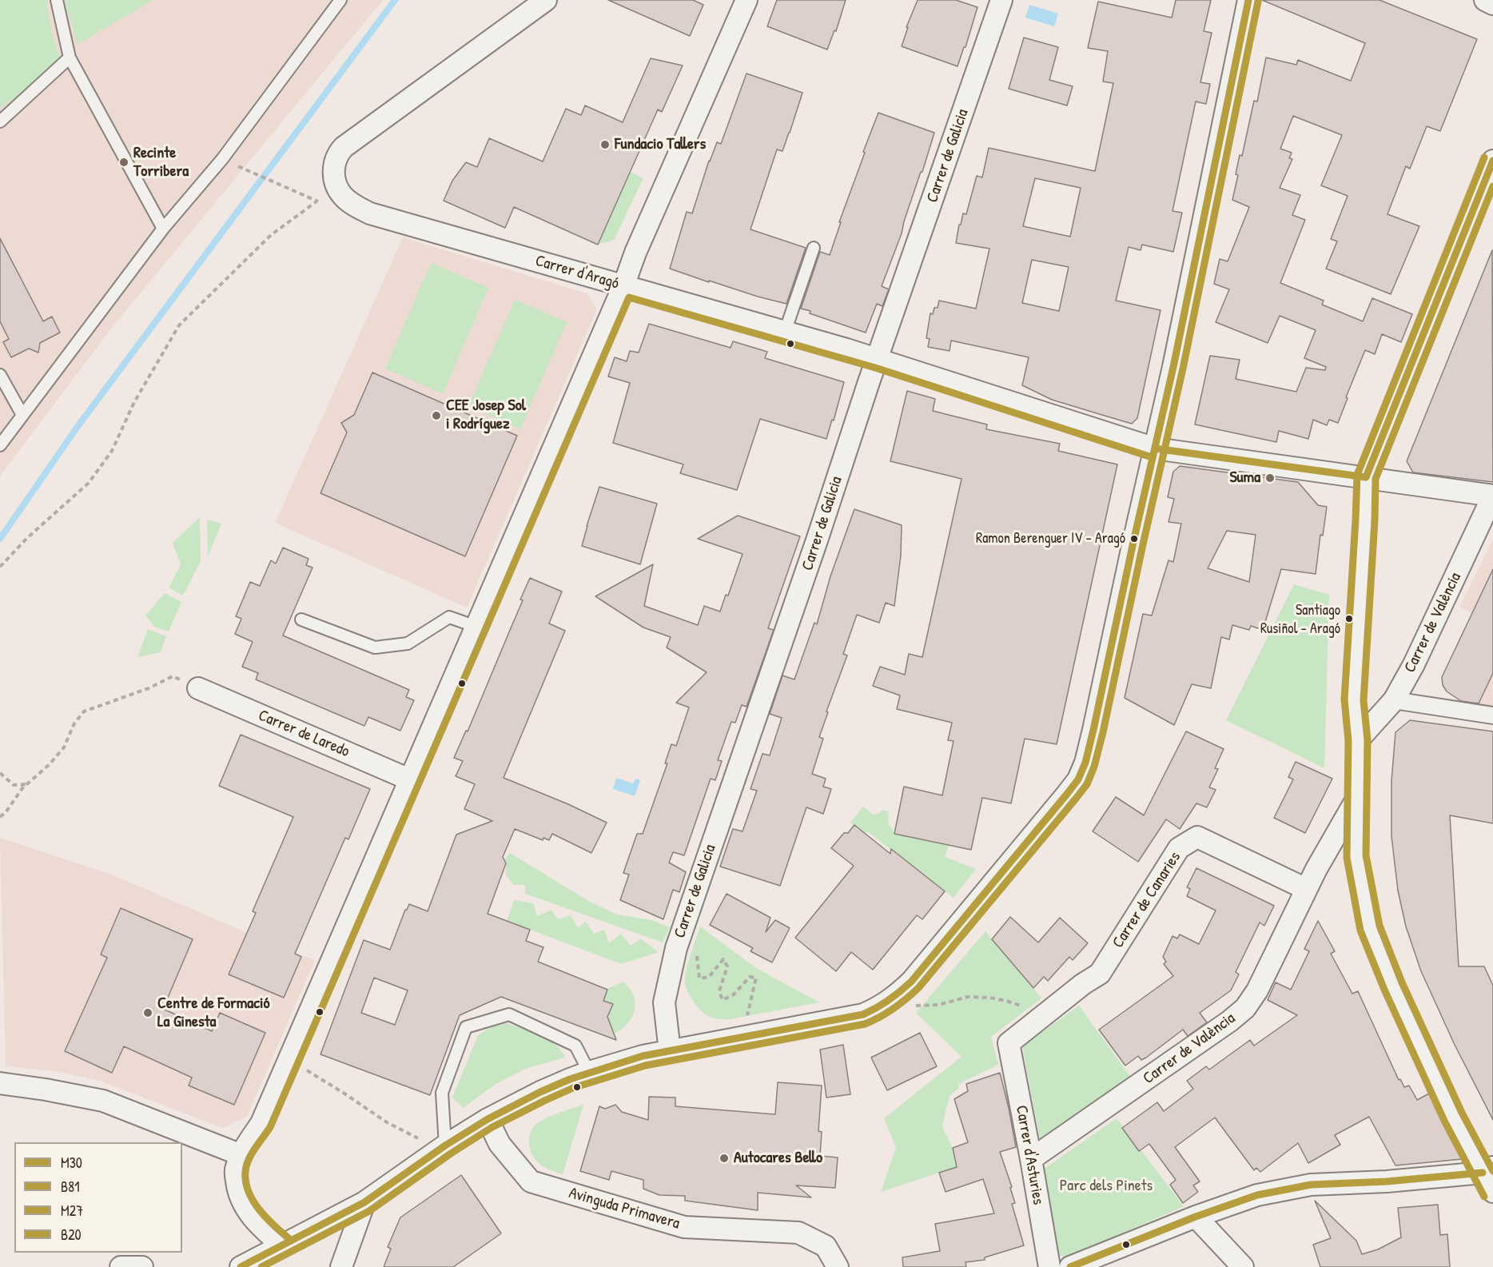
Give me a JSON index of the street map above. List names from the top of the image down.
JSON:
{
  "streets": {
    "street": [
      "Carrer de Galicia",
      "Carrer d'Aragó",
      "Carrer de València",
      "Carrer de Laredo",
      "Carrer de Canaries",
      "Carrer d'Asturies",
      "Avinguda Primavera"
    ]
  },
  "crossings": [
    ["Carrer de Galicia", "Carrer d'Aragó"],
    ["Carrer d'Aragó", "Carrer de València"],
    ["Carrer de València", "Carrer de Canaries"],
    ["Carrer de València", "Carrer d'Asturies"],
    ["Carrer de Canaries", "Carrer d'Asturies"]
  ],
  "parks": ["Parc dels Pinets"],
  "places": [
    "Fundacio Tallers",
    "Recinte Torribera",
    "CEE Josep Sol i Rodríguez",
    "Suma",
    "Ramon Berenguer IV - Aragó",
    "Santiago Rusiñol - Aragó",
    "Centre de Formació La Ginesta",
    "Autocares Bello"
  ],
  "lines": [
    "transit line M30",
    "transit line B81",
    "transit line M27",
    "transit line B20"
  ],
  "legend": [
    "M30",
    "B81",
    "M27",
    "B20"
  ]
}
